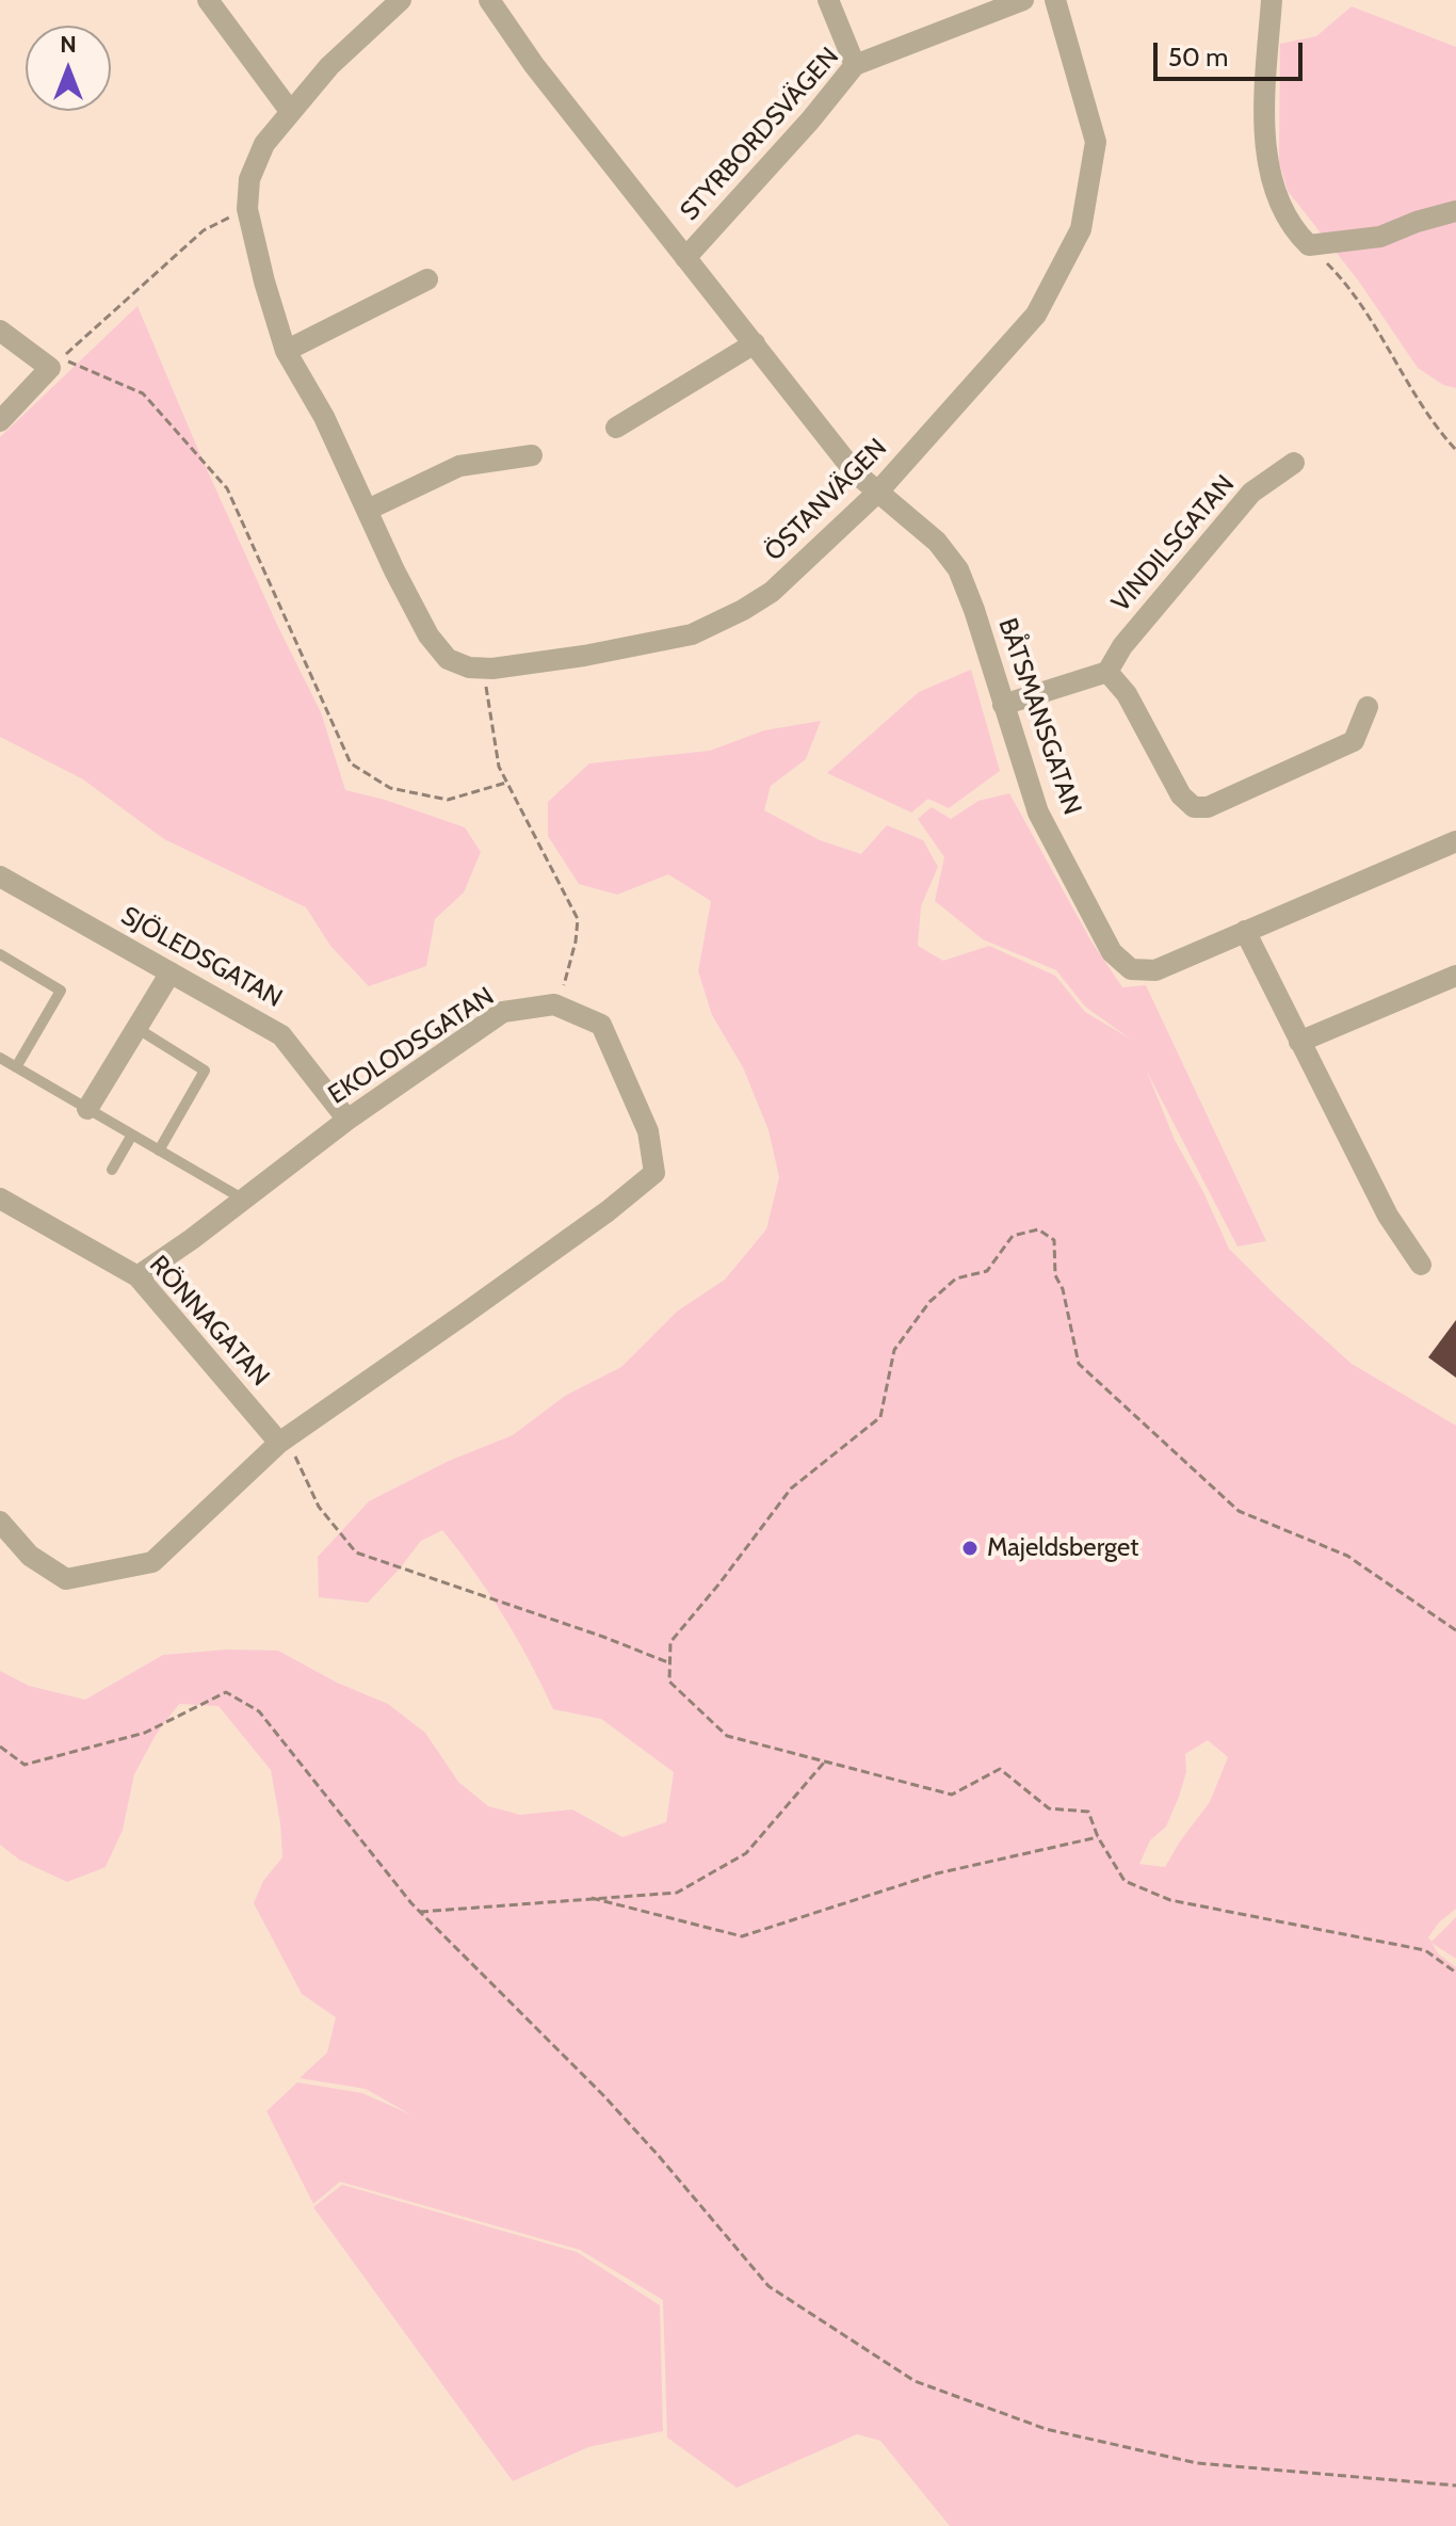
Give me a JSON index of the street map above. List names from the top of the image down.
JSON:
{
  "streets": {
    "street": [
      "STYRBORDSVÄGEN",
      "ÖSTANVÄGEN",
      "VINDILSGATAN",
      "BÅTSMANSGATAN",
      "SJÖLEDSGATAN",
      "EKOLODSGATAN",
      "RÖNNAGATAN"
    ]
  },
  "crossings": [
    ["STYRBORDSVÄGEN", "BÅTSMANSGATAN"],
    ["ÖSTANVÄGEN", "BÅTSMANSGATAN"],
    ["SJÖLEDSGATAN", "EKOLODSGATAN"],
    ["EKOLODSGATAN", "RÖNNAGATAN"]
  ],
  "places": ["Majeldsberget"],
  "scale_bar": "50 m",
  "north": "top"
}
